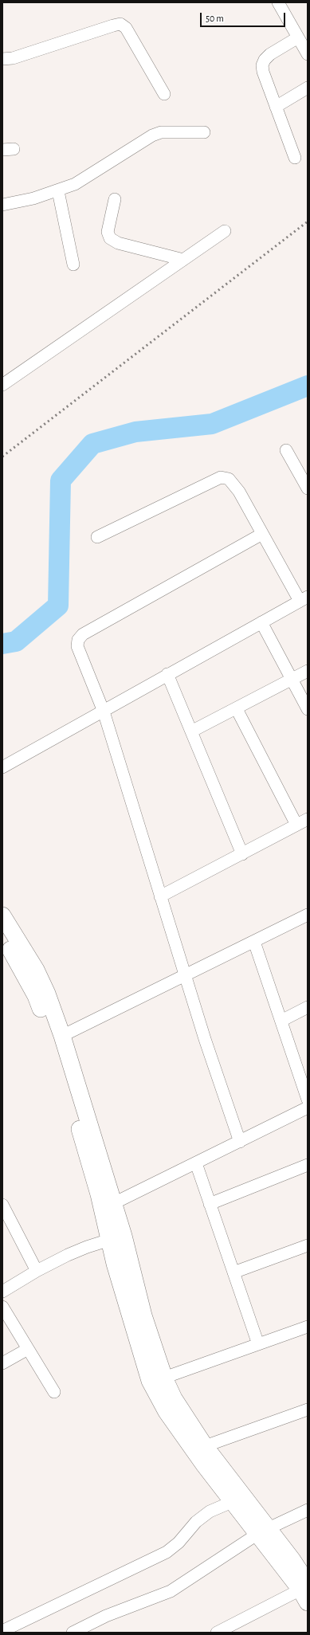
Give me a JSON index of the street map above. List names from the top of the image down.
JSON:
{
  "scale_bar": "50 m"
}
